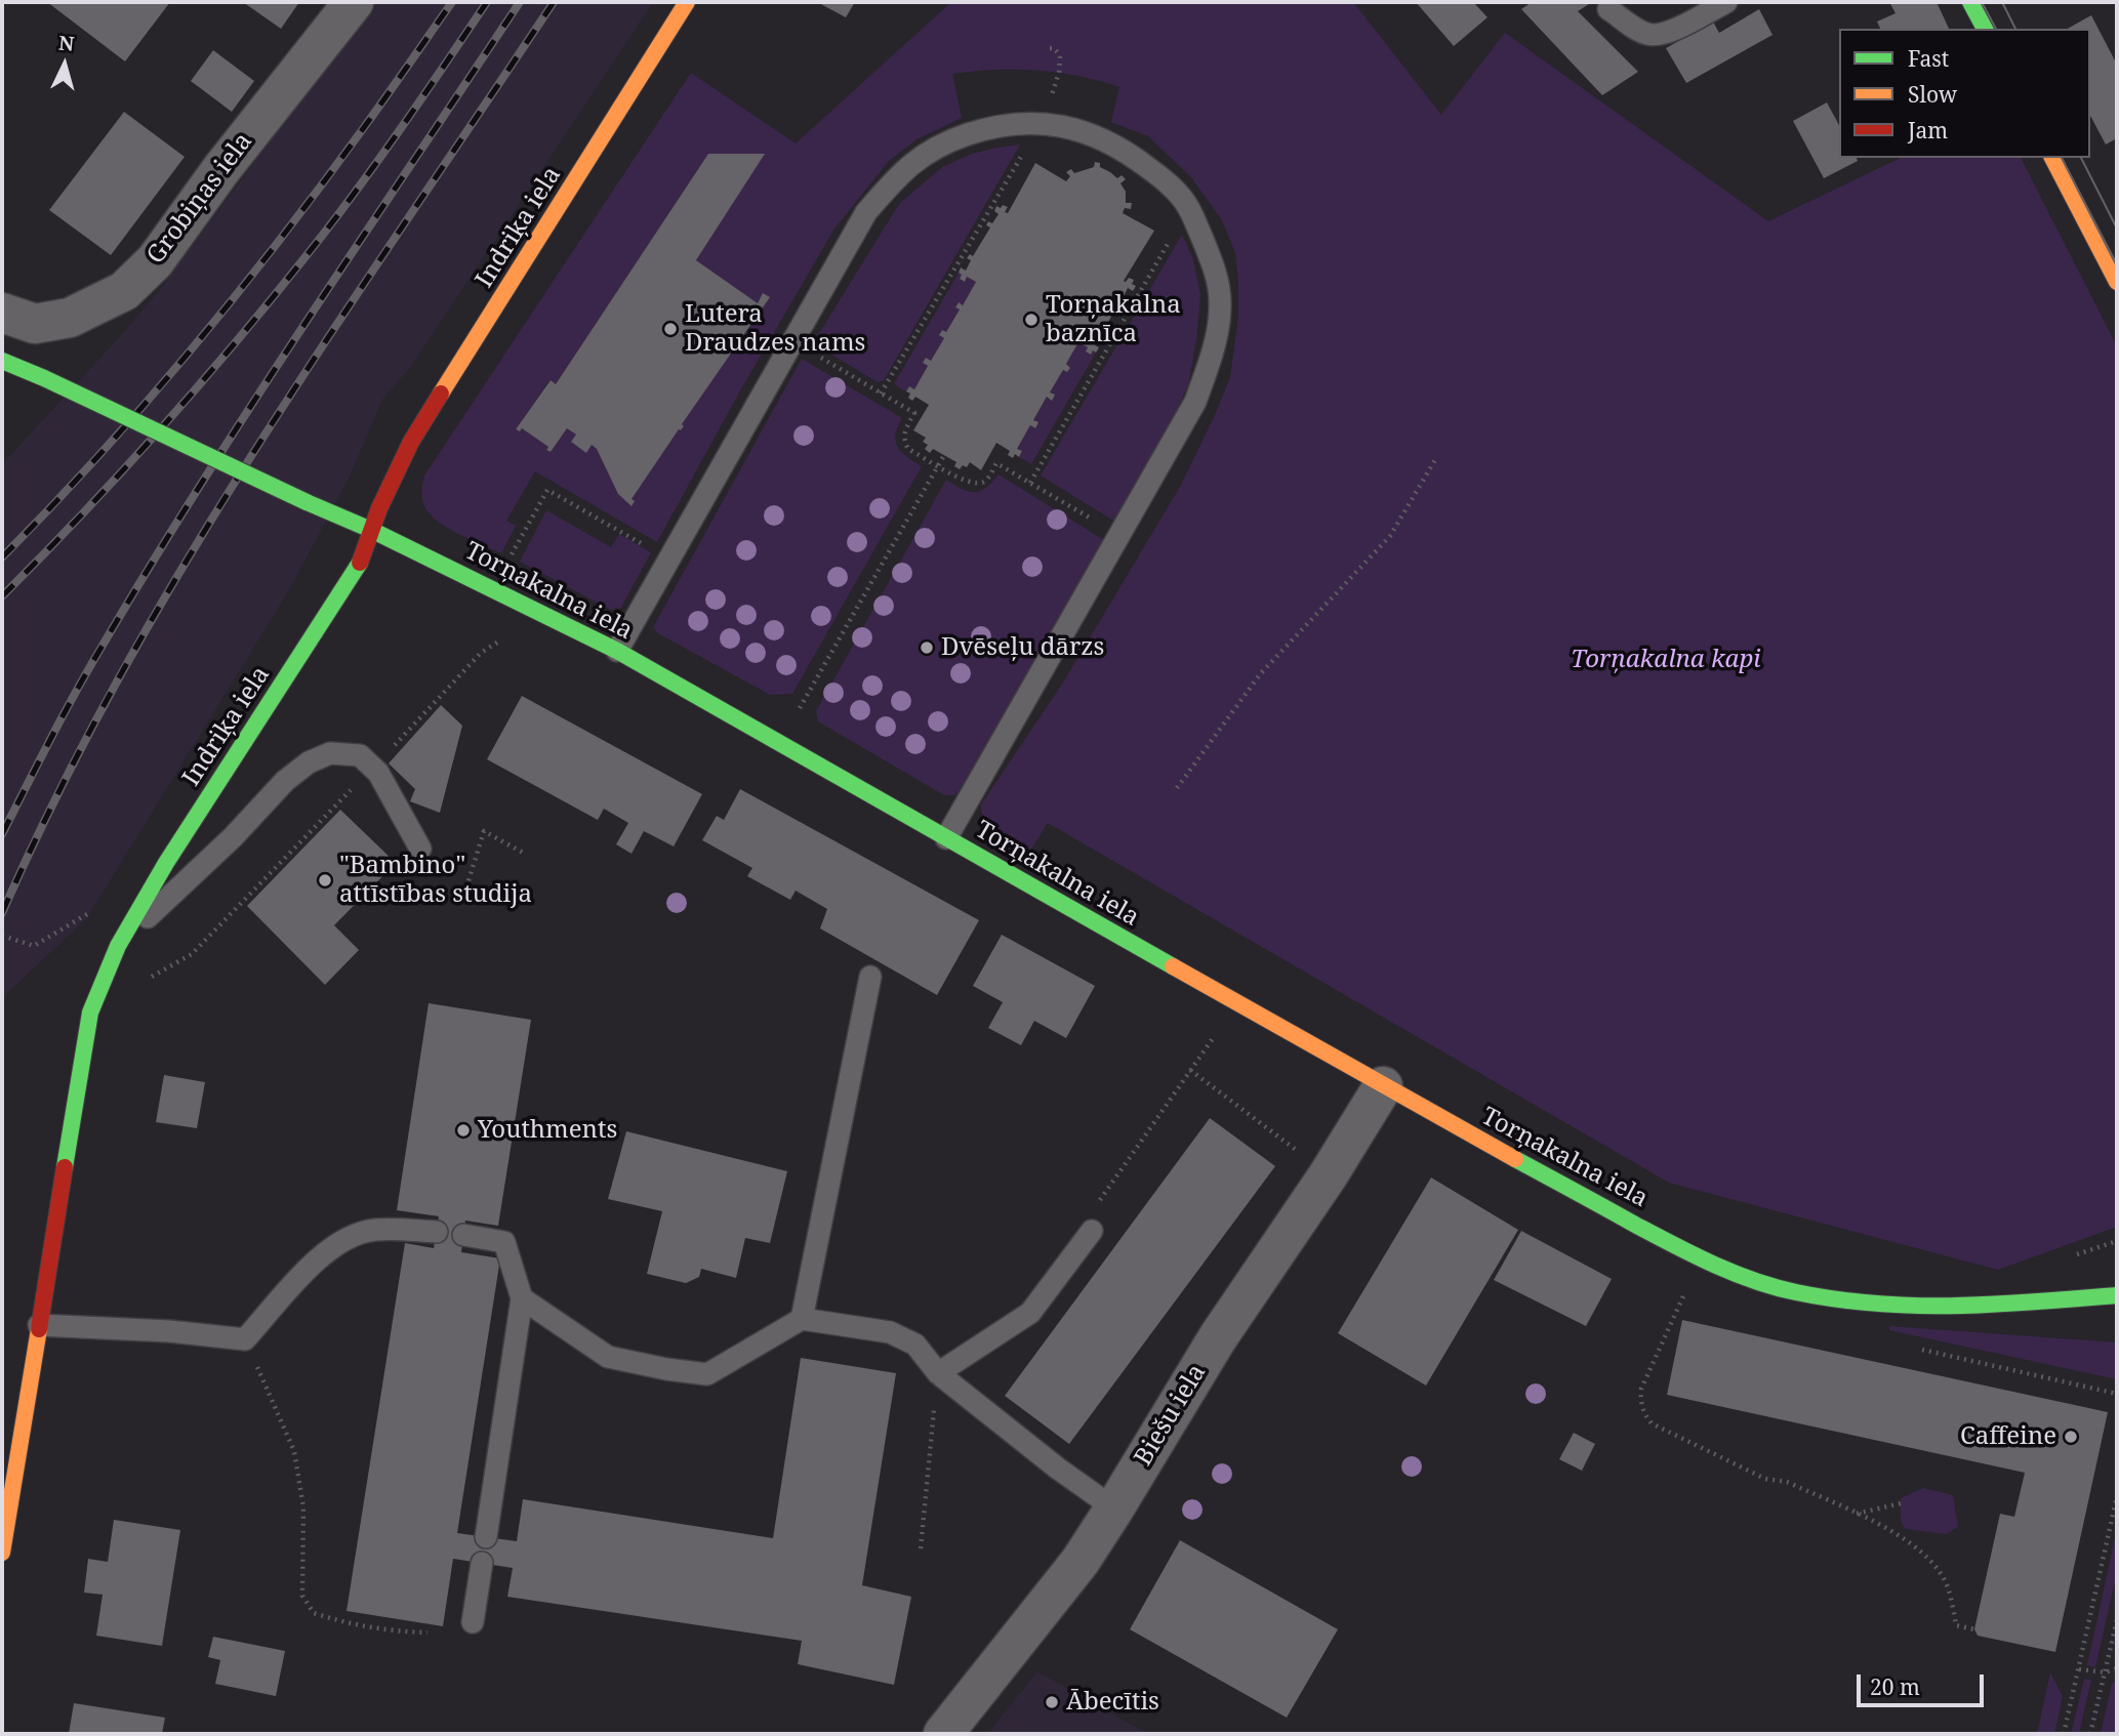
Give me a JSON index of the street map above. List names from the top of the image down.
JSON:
{
  "streets": {
    "street": [
      "Grobiņas iela",
      "Indriķa iela",
      "Torņakalna iela",
      "Biešu iela"
    ]
  },
  "crossings": [
    ["Indriķa iela", "Torņakalna iela"],
    ["Torņakalna iela", "Biešu iela"]
  ],
  "parks": ["Torņakalna kapi"],
  "places": [
    "Torņakalna baznīca",
    "Lutera Draudzes nams",
    "Dvēseļu dārzs",
    "\"Bambino\" attīstības studija",
    "Youthments",
    "Caffeine",
    "Ābecītis"
  ],
  "legend": ["Fast", "Slow", "Jam"],
  "scale_bar": "20 m",
  "north": "top"
}
